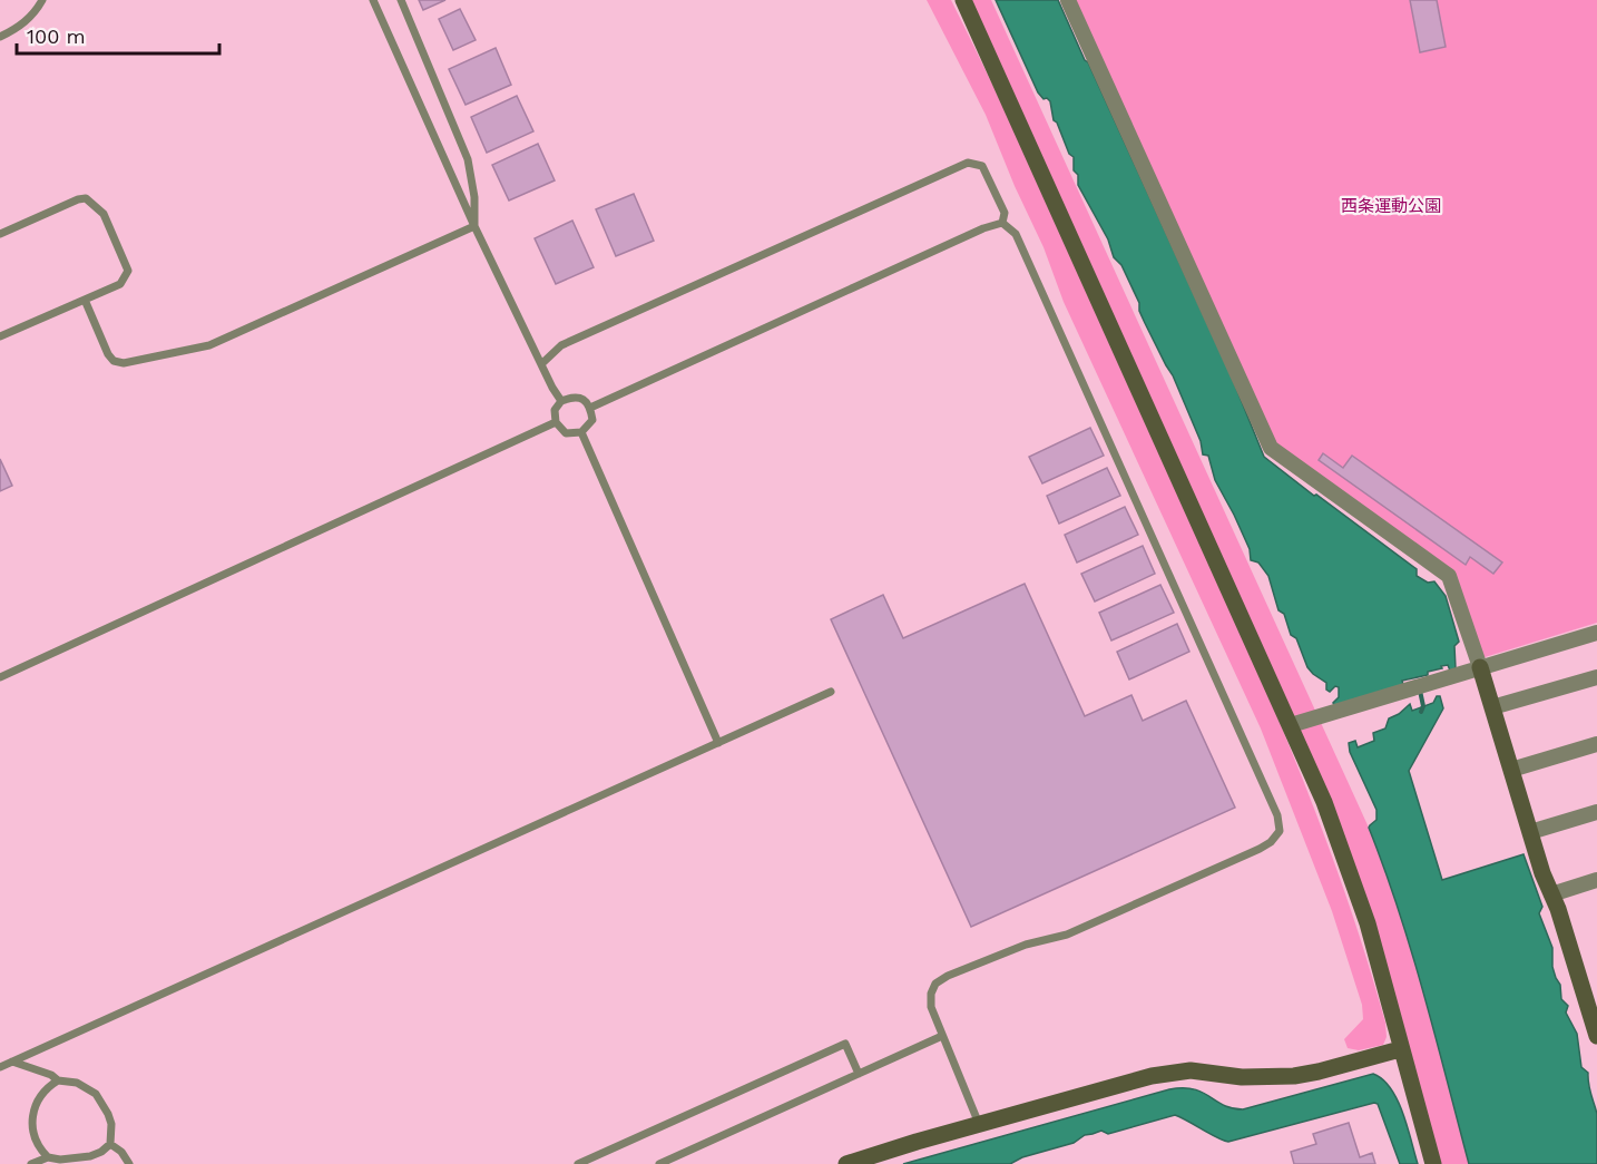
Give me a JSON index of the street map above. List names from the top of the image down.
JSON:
{
  "parks": ["西条運動公園"],
  "scale_bar": "100 m"
}
